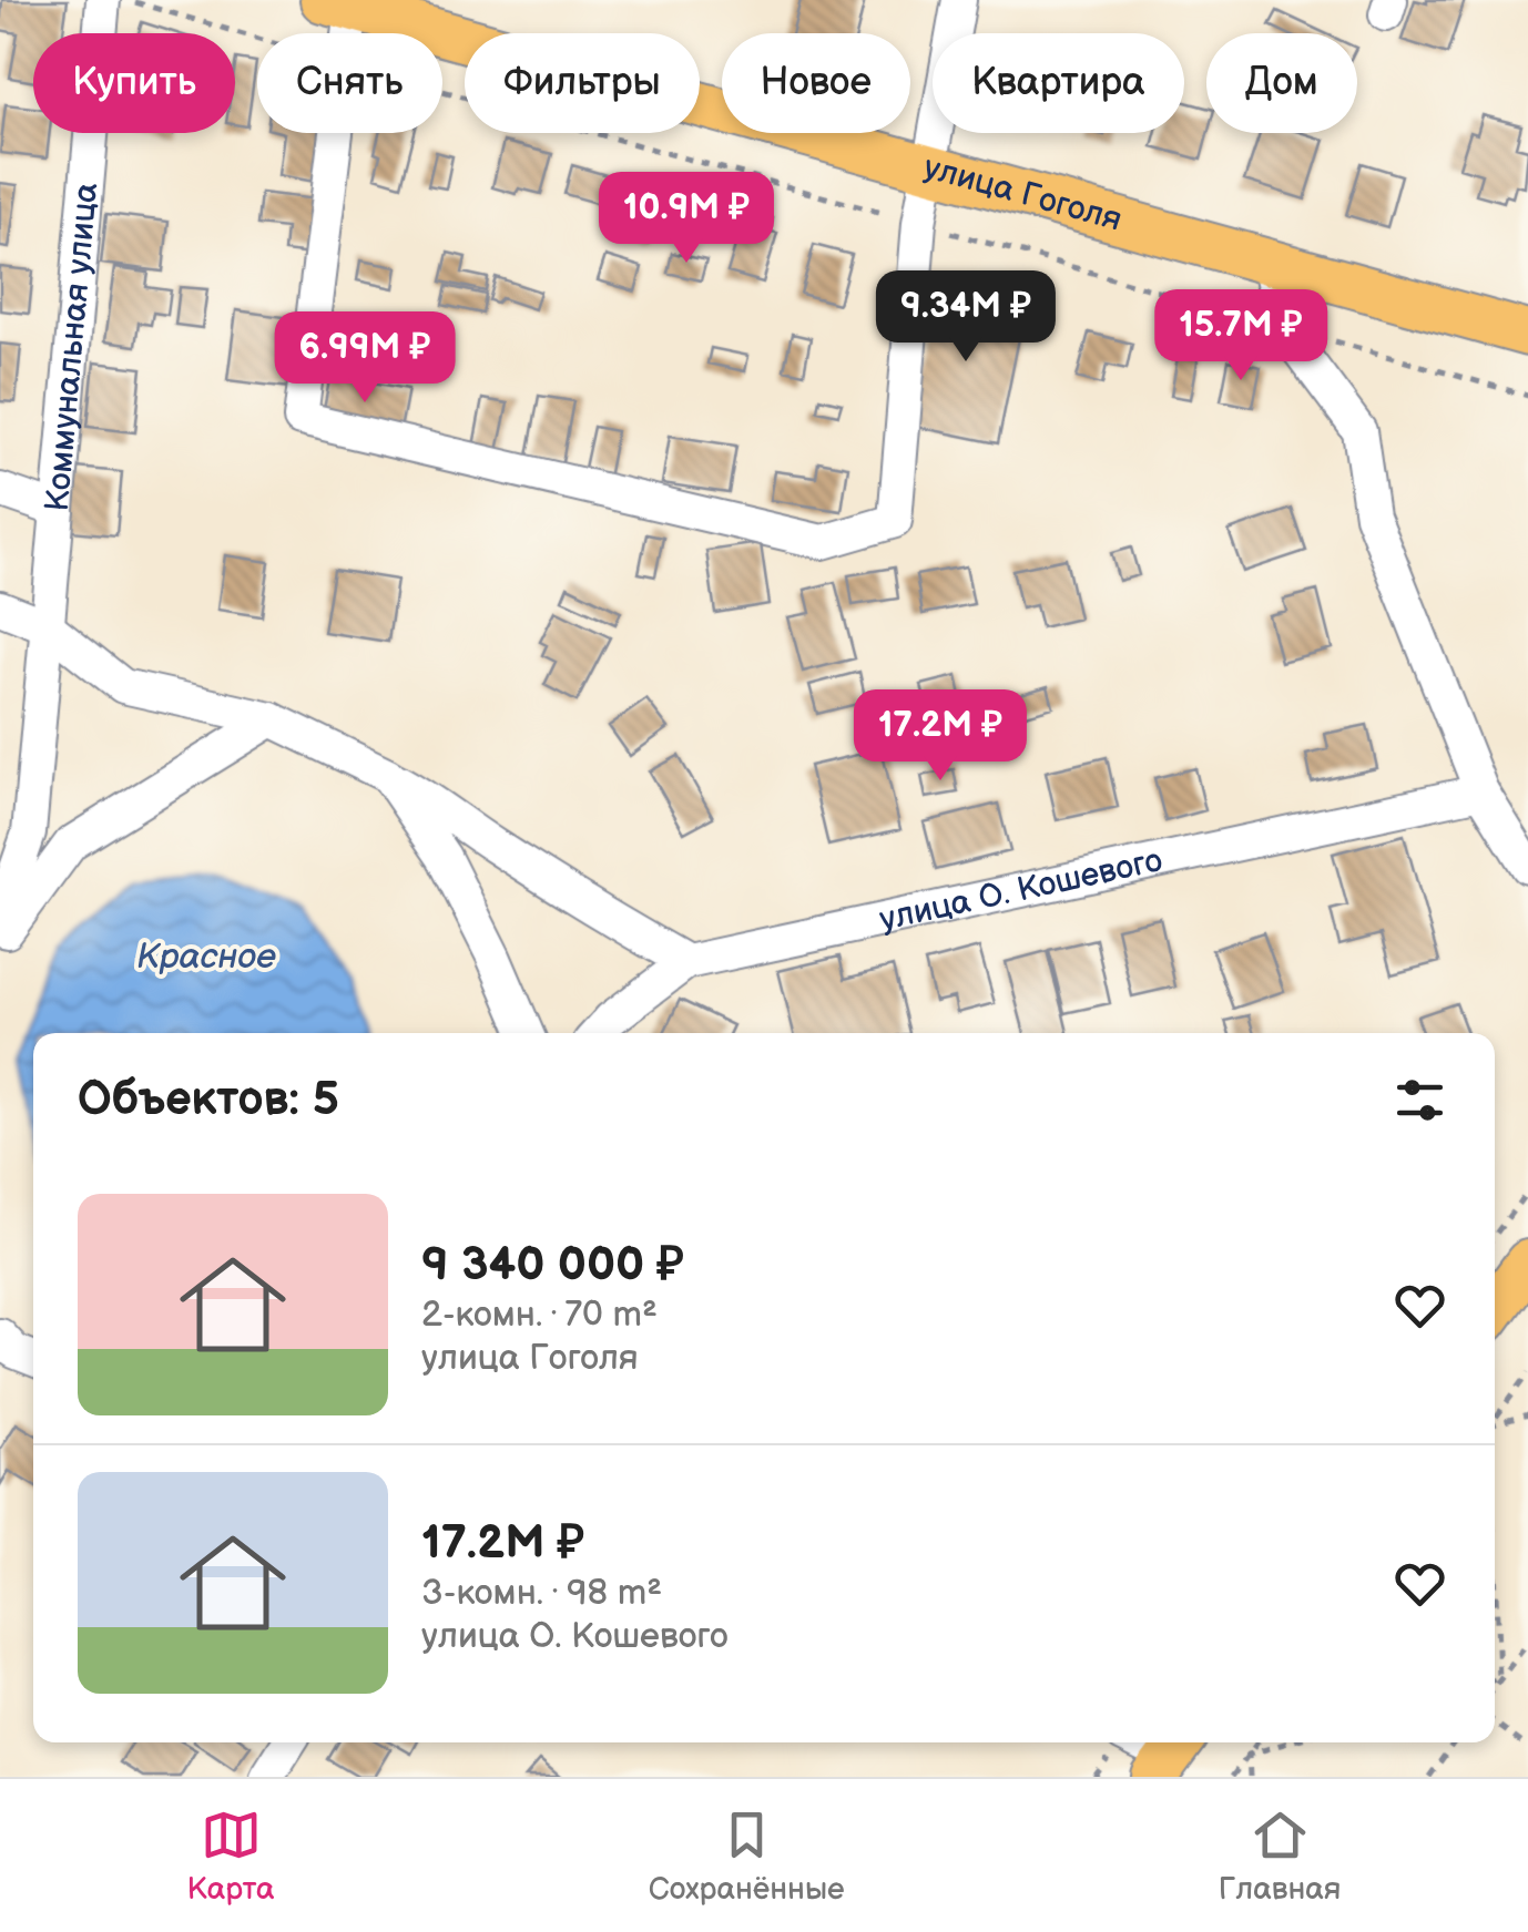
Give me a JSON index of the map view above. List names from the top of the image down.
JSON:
{
  "streets": {
    "main road": ["улица Гоголя"],
    "street": ["Коммунальная улица", "улица О. Кошевого"]
  },
  "water": ["Красное"],
  "page": {
    "chip": [
      "Купить",
      "Снять",
      "Фильтры",
      "Новое",
      "Квартира",
      "Дом"
    ],
    "price": [
      "10.9M ₽",
      "9.34M ₽",
      "15.7M ₽",
      "6.99M ₽",
      "17.2M ₽"
    ],
    "heading": "Объектов: 5",
    "list": [
      {
        "name": "9 340 000 ₽",
        "note": "2-комн. · 70 m² · улица Гоголя"
      },
      {
        "name": "17.2M ₽",
        "note": "3-комн. · 98 m² · улица О. Кошевого"
      }
    ],
    "tabs": ["Карта", "Сохранённые", "Главная"]
  }
}
